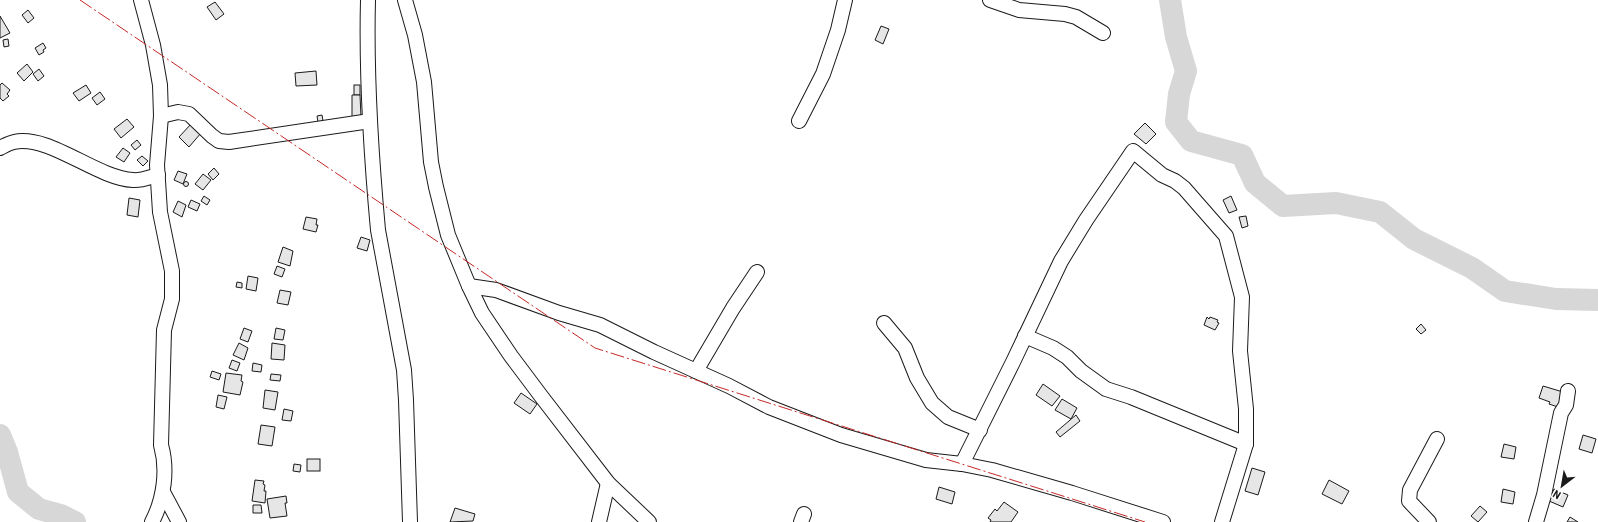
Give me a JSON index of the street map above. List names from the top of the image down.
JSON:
{
  "north": "bottom left"
}
